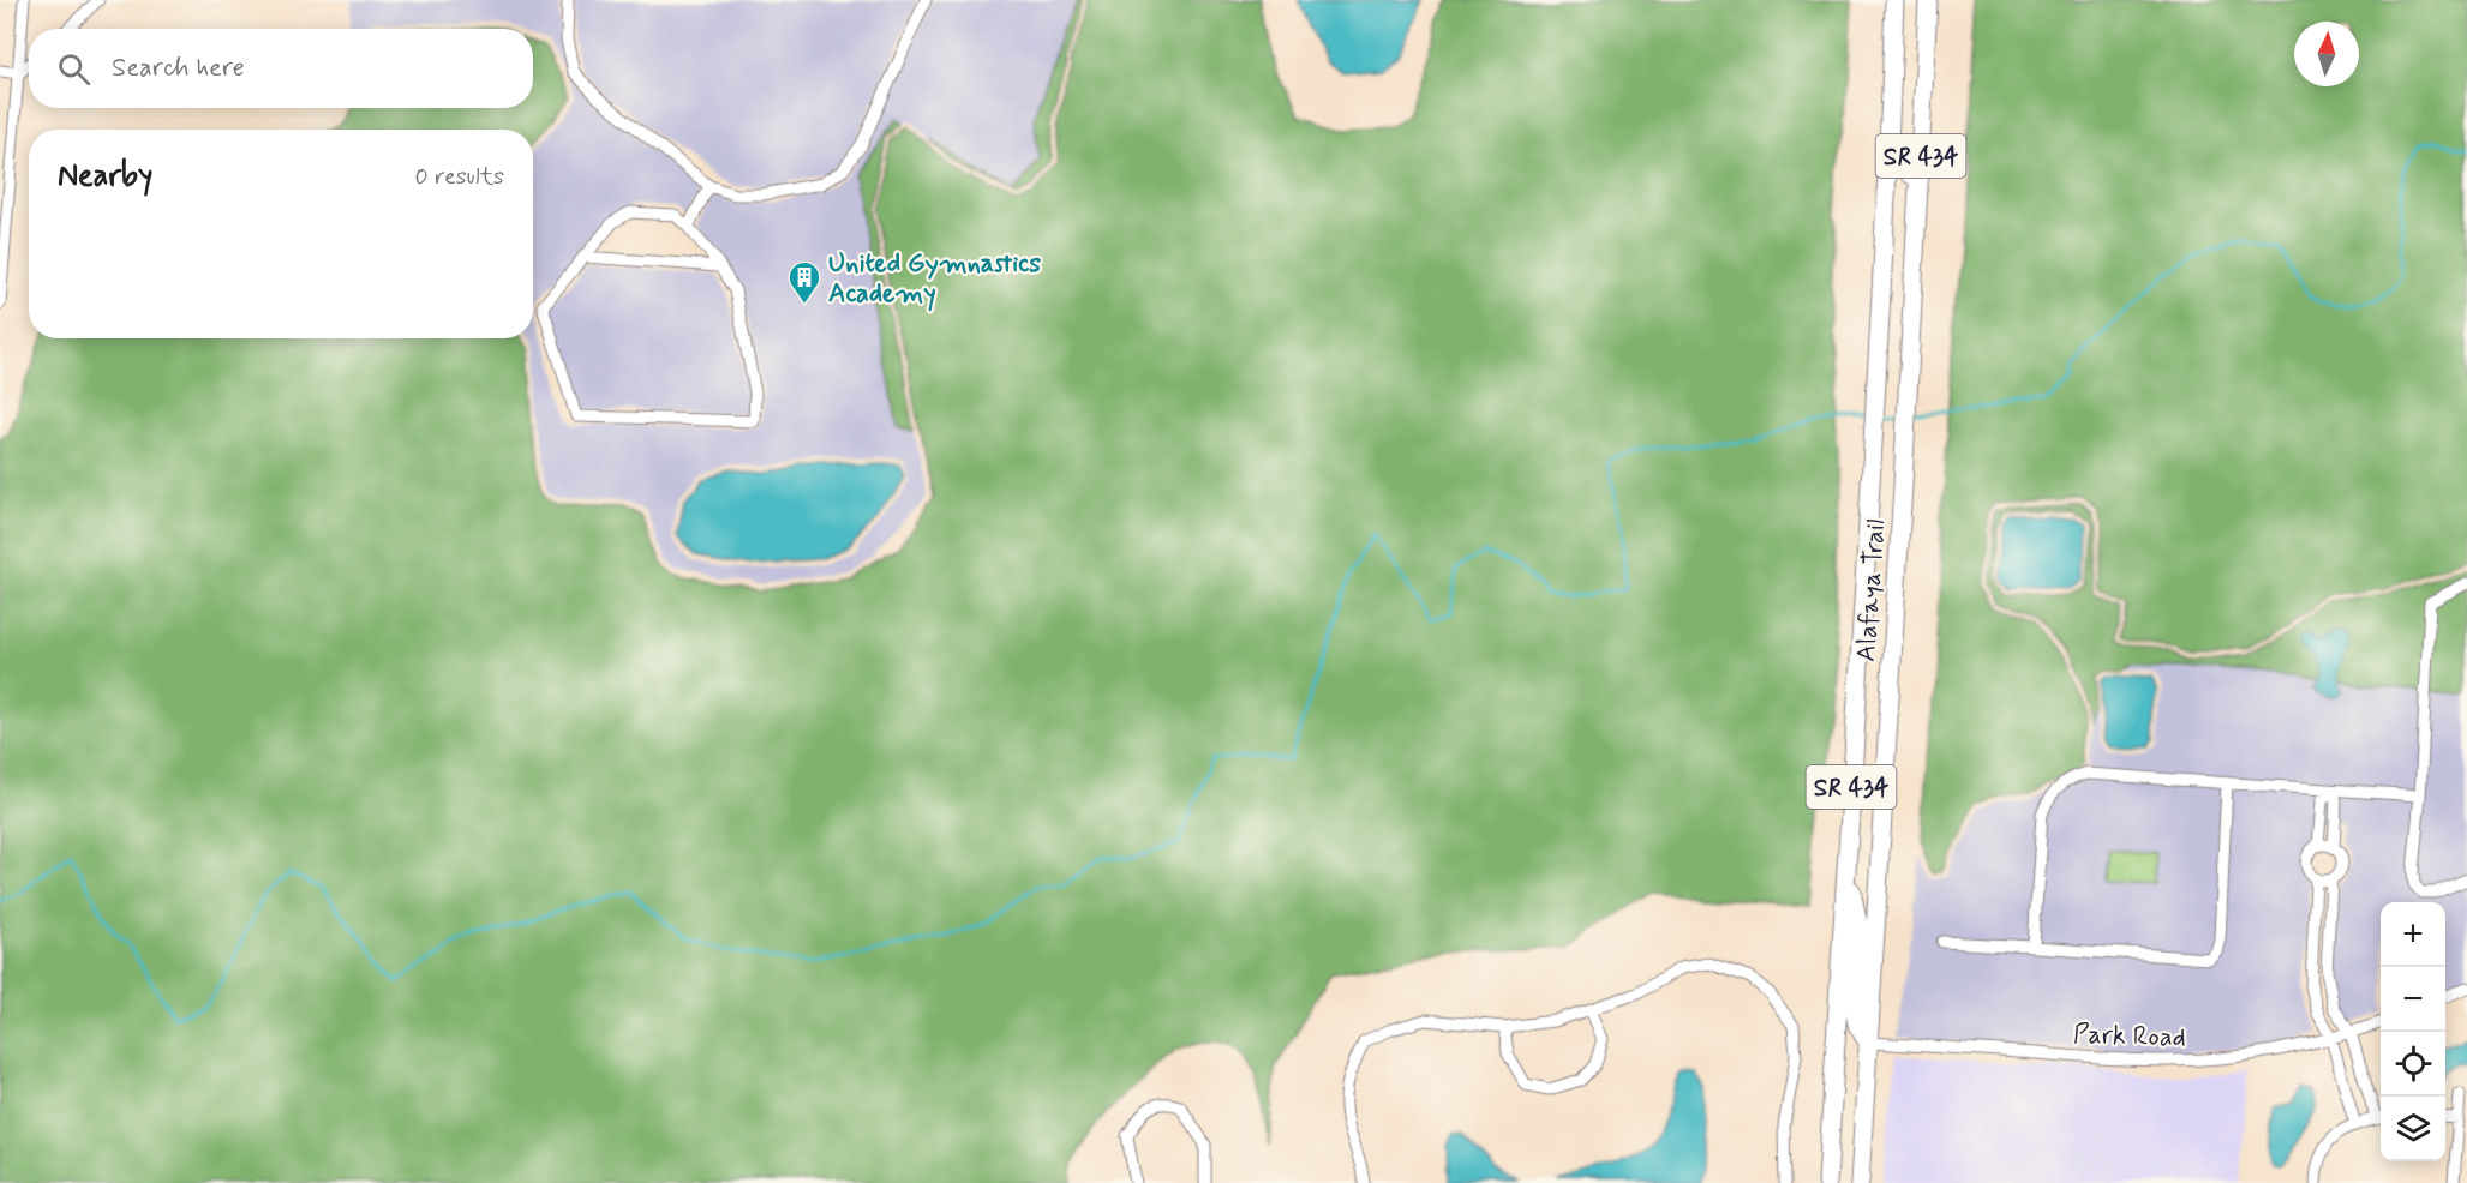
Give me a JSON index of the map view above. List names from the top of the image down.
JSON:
{
  "streets": {
    "main road": ["SR 434", "Alafaya Trail"],
    "street": ["Park Road"]
  },
  "crossings": [
    ["Alafaya Trail", "Park Road"]
  ],
  "places": {
    "building": ["United Gymnastics Academy"]
  },
  "north": "top",
  "page": {
    "search": "Search here",
    "heading": ["Nearby", "0 results"],
    "map_buttons": ["+", "−"]
  }
}
